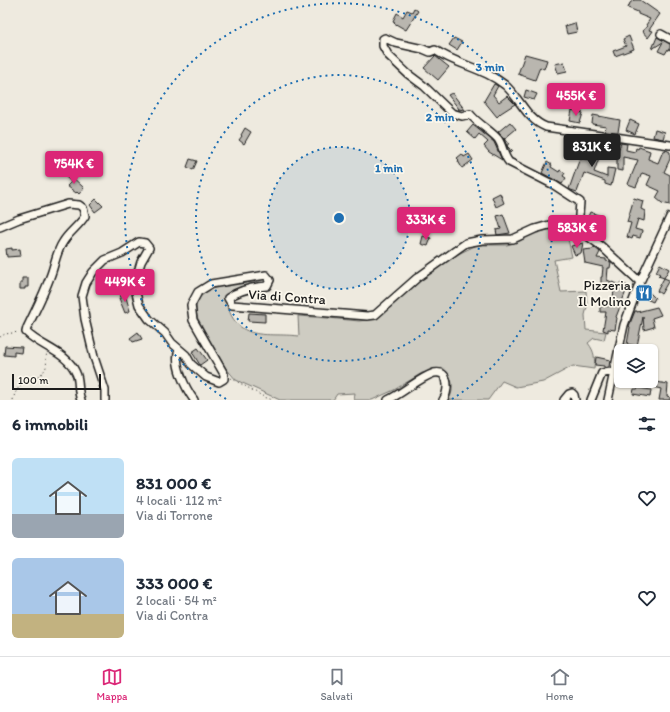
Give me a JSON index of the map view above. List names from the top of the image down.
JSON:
{
  "streets": {
    "street": ["Via di Contra"]
  },
  "places": {
    "restaurant": ["Pizzeria Il Molino"]
  },
  "scale_bar": "100 m",
  "page": {
    "price": [
      "455K €",
      "831K €",
      "754K €",
      "333K €",
      "583K €",
      "449K €"
    ],
    "scale": "100 m",
    "heading": "6 immobili",
    "list": [
      {
        "name": "831 000 €",
        "note": "4 locali · 112 m² · Via di Torrone"
      },
      {
        "name": "333 000 €",
        "note": "2 locali · 54 m² · Via di Contra"
      }
    ],
    "tabs": ["Mappa", "Salvati", "Home"]
  },
  "rings": ["3 min", "2 min", "1 min"]
}
